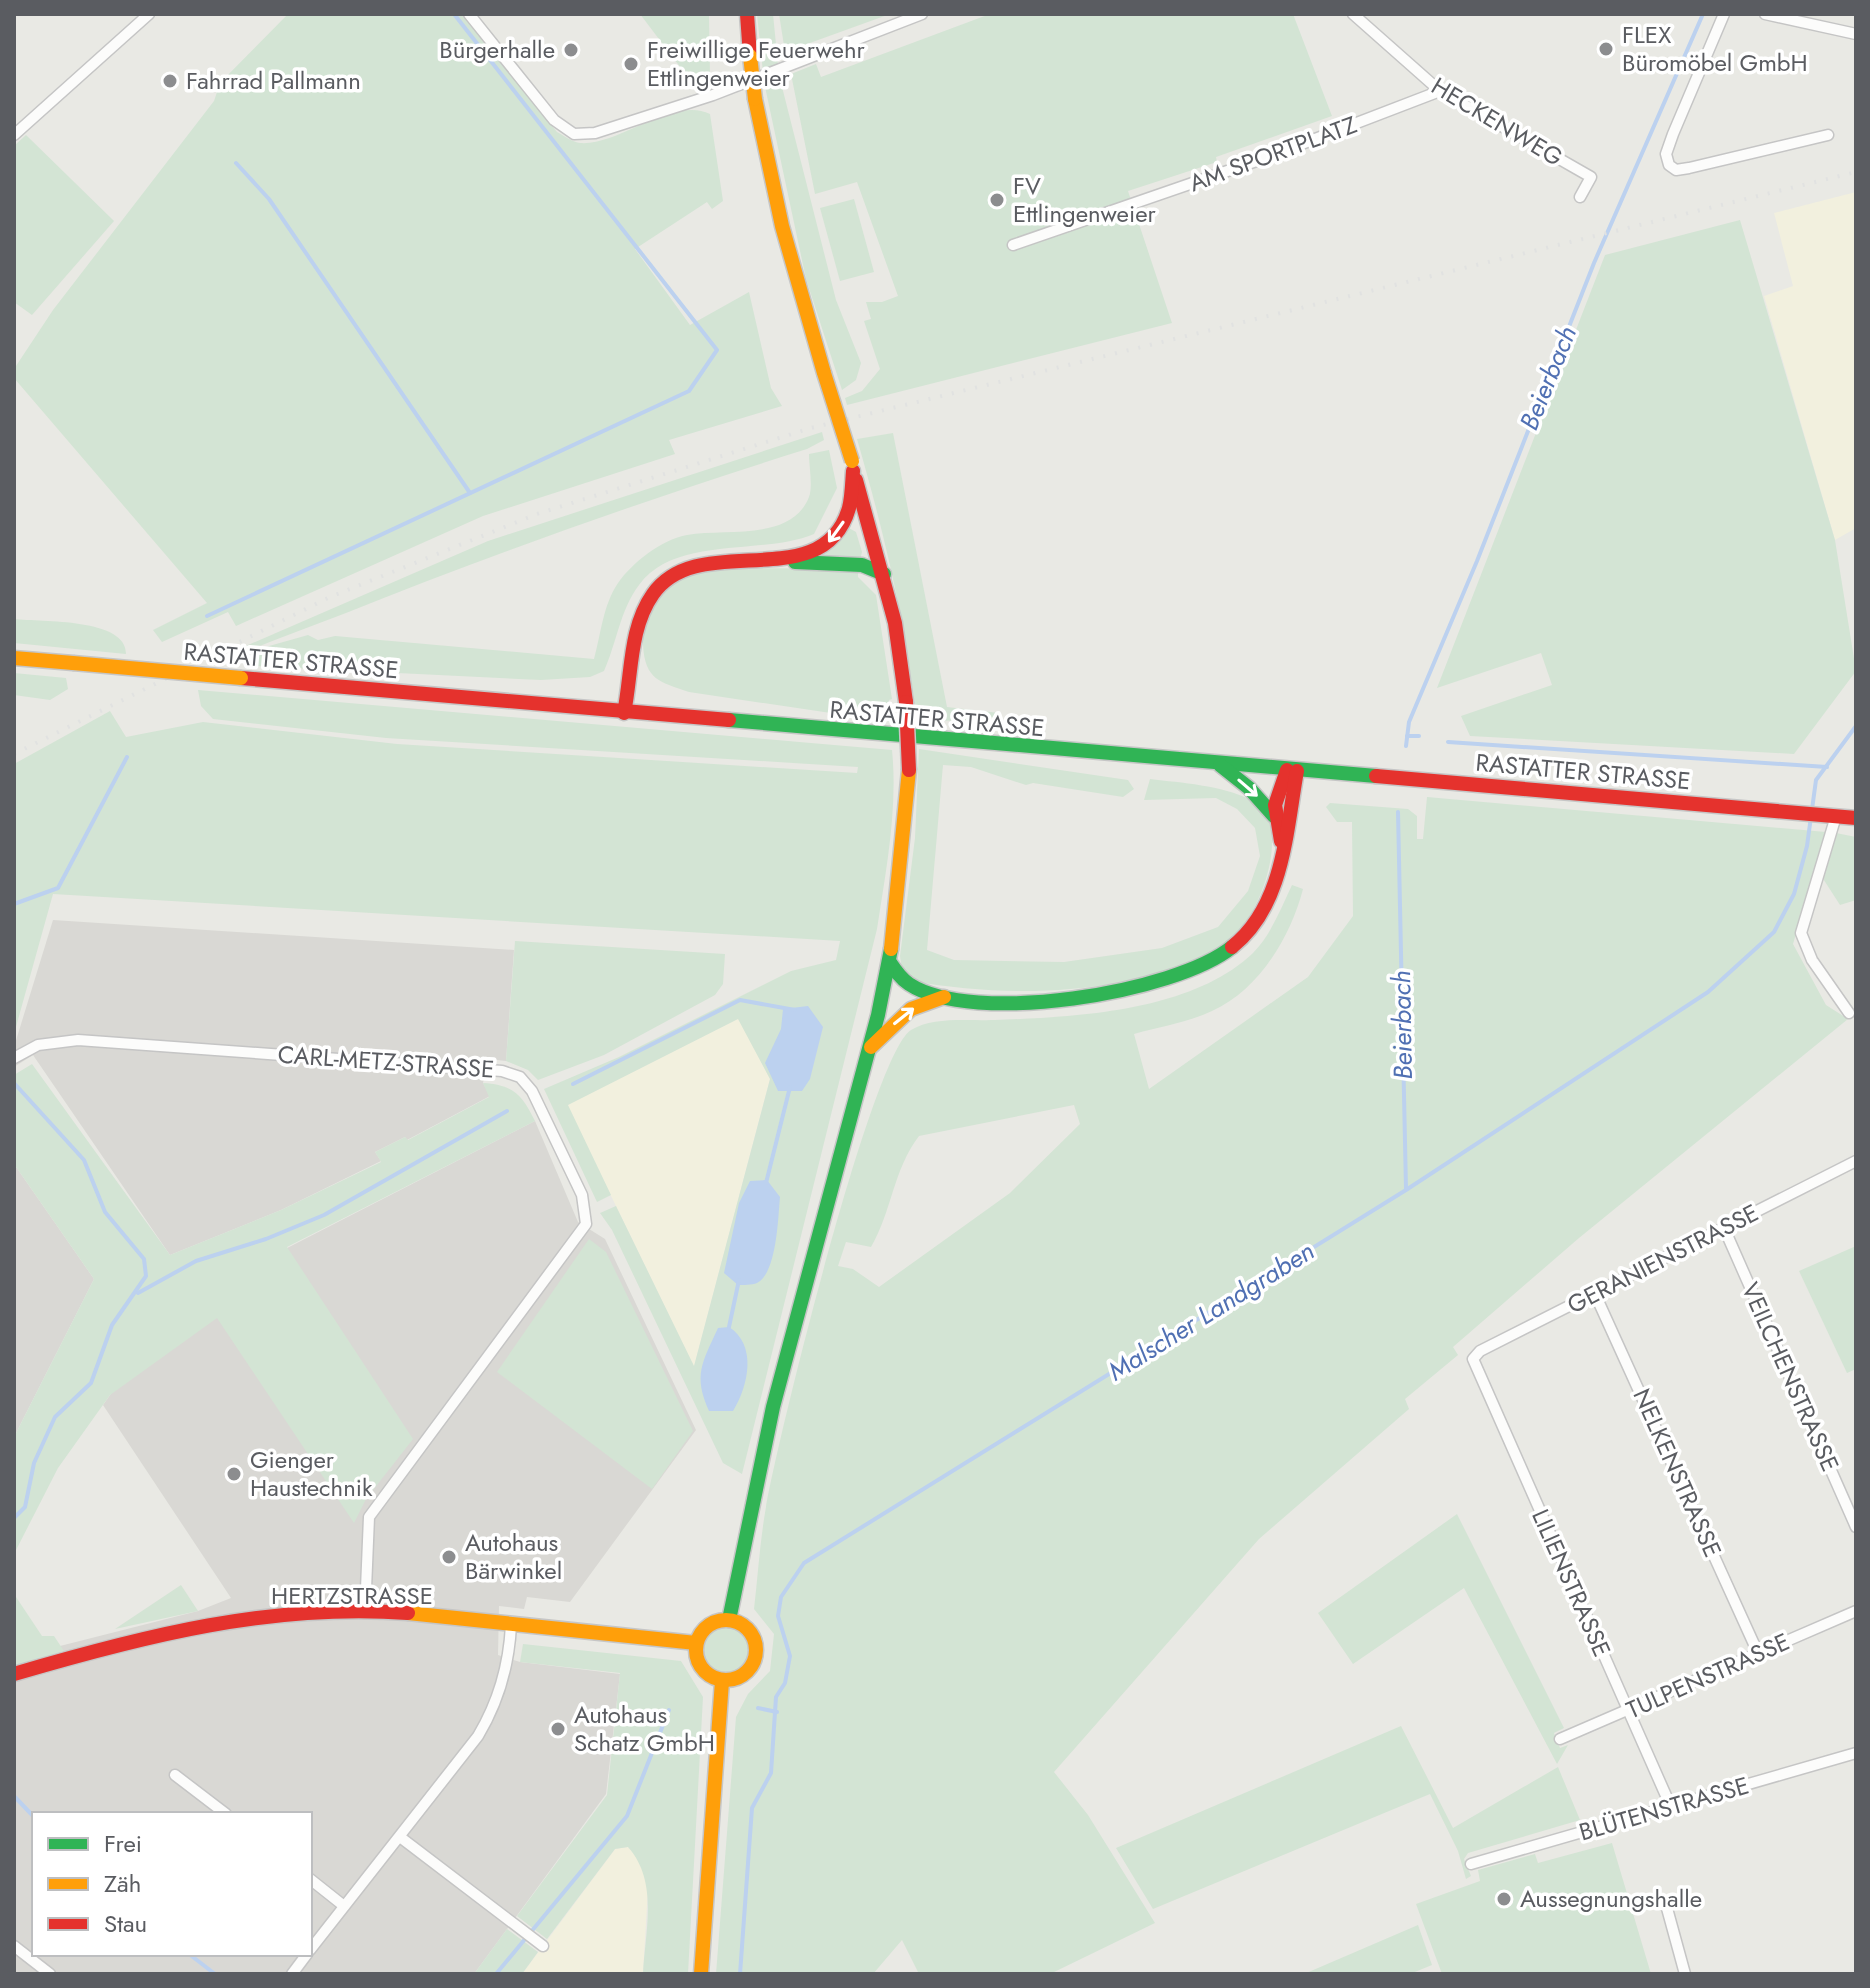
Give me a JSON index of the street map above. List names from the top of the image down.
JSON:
{
  "streets": {
    "main road": ["RASTATTER STRASSE", "HERTZSTRASSE"],
    "street": [
      "HECKENWEG",
      "AM SPORTPLATZ",
      "CARL-METZ-STRASSE",
      "GERANIENSTRASSE",
      "VEILCHENSTRASSE",
      "NELKENSTRASSE",
      "LILIENSTRASSE",
      "TULPENSTRASSE",
      "BLÜTENSTRASSE"
    ]
  },
  "crossings": [
    ["HECKENWEG", "AM SPORTPLATZ"],
    ["CARL-METZ-STRASSE", "HERTZSTRASSE"],
    ["GERANIENSTRASSE", "VEILCHENSTRASSE"],
    ["GERANIENSTRASSE", "NELKENSTRASSE"],
    ["GERANIENSTRASSE", "LILIENSTRASSE"],
    ["NELKENSTRASSE", "TULPENSTRASSE"],
    ["LILIENSTRASSE", "TULPENSTRASSE"],
    ["LILIENSTRASSE", "BLÜTENSTRASSE"]
  ],
  "water": ["Beierbach", "Malscher Landgraben"],
  "places": [
    "FLEX Büromöbel GmbH",
    "Bürgerhalle",
    "Freiwillige Feuerwehr Ettlingenweier",
    "Fahrrad Pallmann",
    "FV Ettlingenweier",
    "Gienger Haustechnik",
    "Autohaus Bärwinkel",
    "Autohaus Schatz GmbH",
    "Aussegnungshalle"
  ],
  "legend": ["Frei", "Zäh", "Stau"]
}
